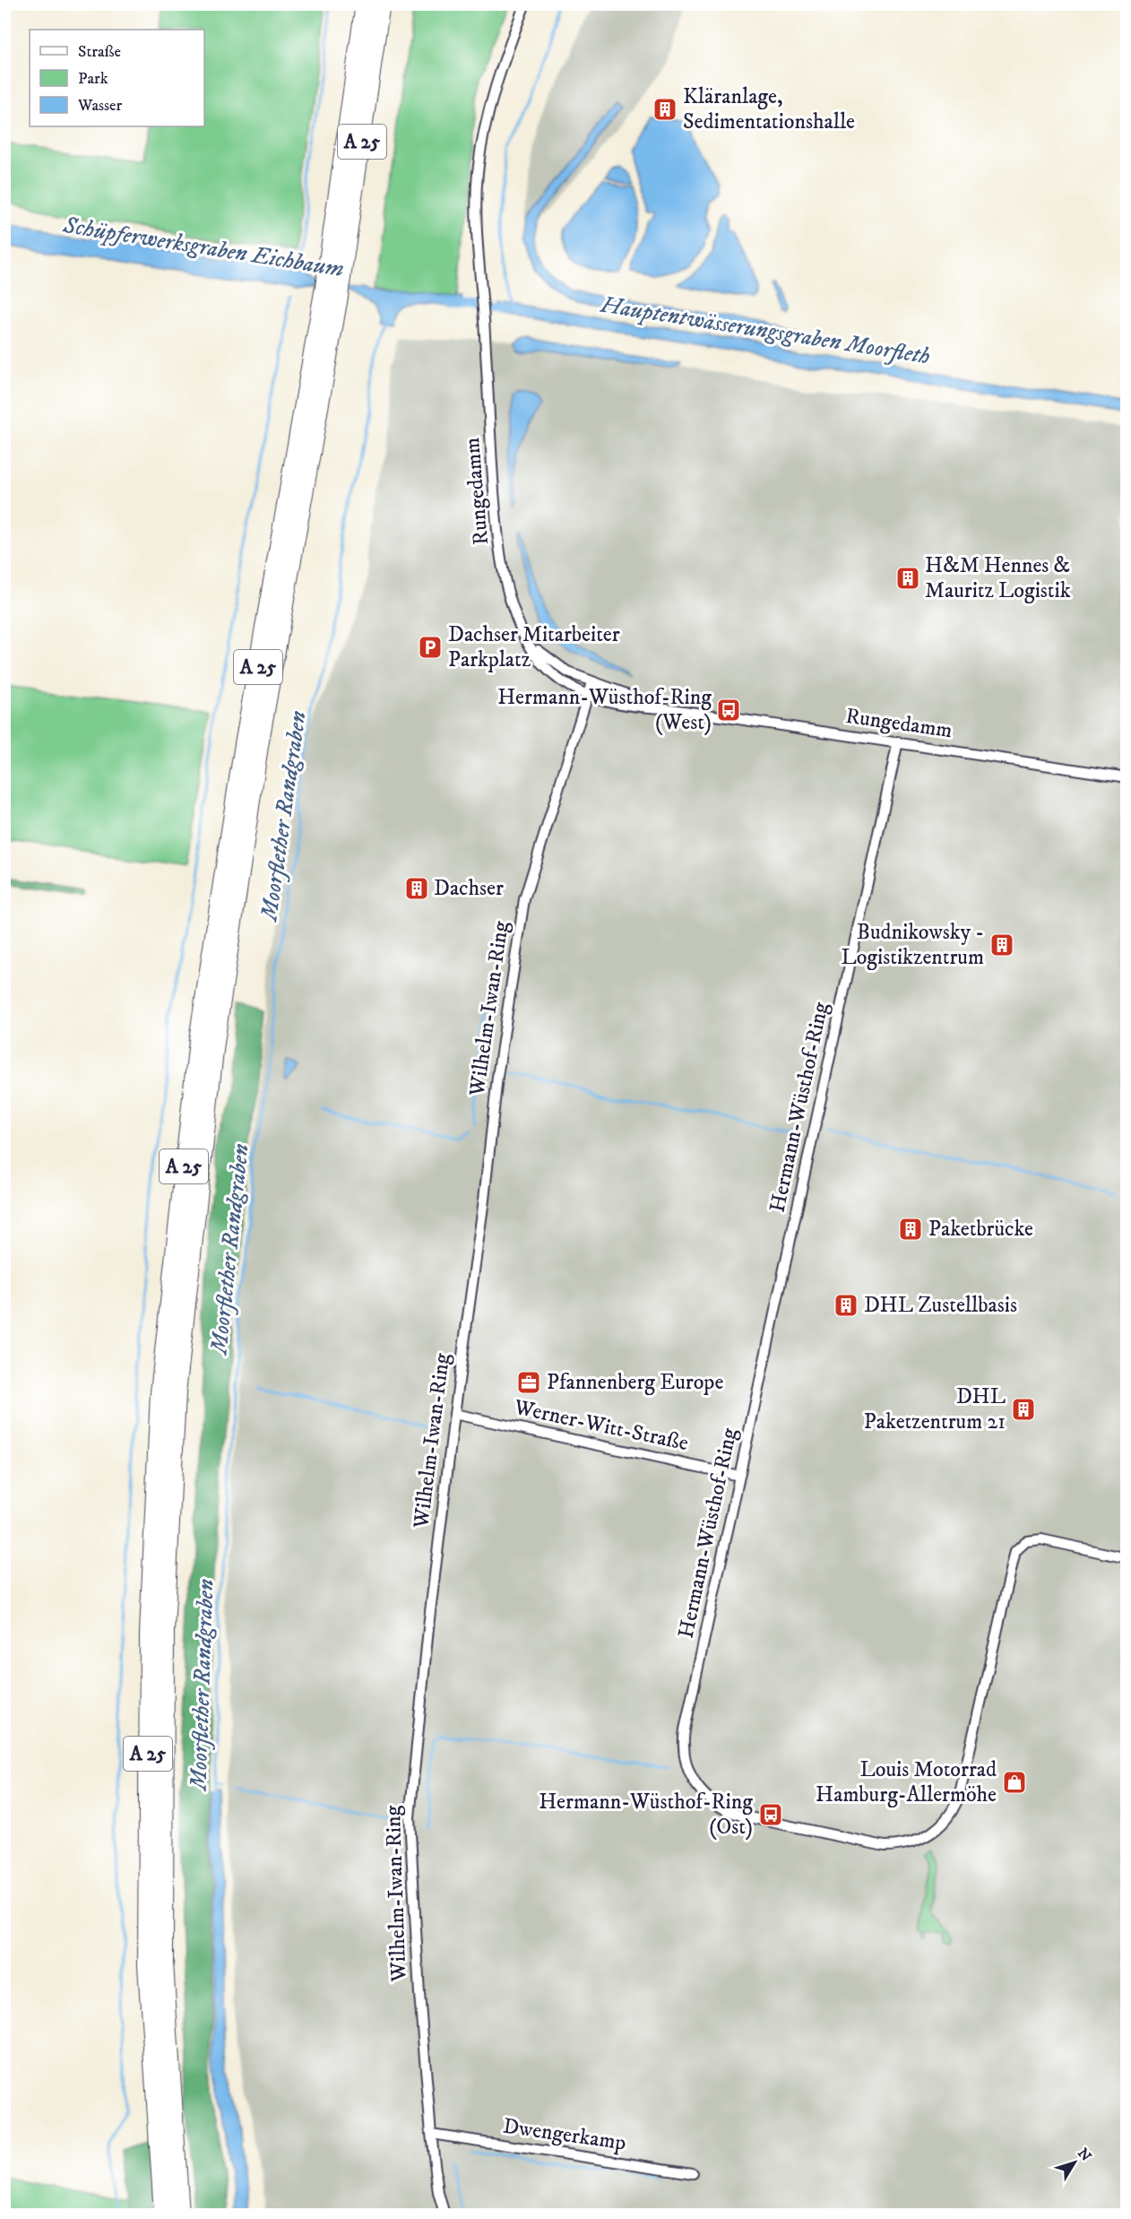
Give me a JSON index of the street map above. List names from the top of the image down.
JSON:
{
  "streets": {
    "highway": ["A 25"],
    "street": [
      "Rungedamm",
      "Wilhelm-Iwan-Ring",
      "Hermann-Wüsthof-Ring",
      "Werner-Witt-Straße",
      "Dwengerkamp"
    ]
  },
  "crossings": [
    ["Rungedamm", "Wilhelm-Iwan-Ring"],
    ["Rungedamm", "Hermann-Wüsthof-Ring"],
    ["Wilhelm-Iwan-Ring", "Werner-Witt-Straße"],
    ["Wilhelm-Iwan-Ring", "Dwengerkamp"],
    ["Hermann-Wüsthof-Ring", "Werner-Witt-Straße"]
  ],
  "water": ["Schüpferwerksgraben Eichbaum", "Hauptentwässerungsgraben Moorfleth", "Moorflether Randgraben"],
  "places": {
    "building": [
      "Kläranlage, Sedimentationshalle",
      "H&M Hennes & Mauritz Logistik",
      "Dachser",
      "Budnikowsky - Logistikzentrum",
      "Paketbrücke",
      "DHL Zustellbasis",
      "DHL Paketzentrum 21"
    ],
    "parking": ["Dachser Mitarbeiter Parkplatz"],
    "bus stop": ["Hermann-Wüsthof-Ring (West)", "Hermann-Wüsthof-Ring (Ost)"],
    "office": ["Pfannenberg Europe"],
    "shop": ["Louis Motorrad Hamburg-Allermöhe"]
  },
  "legend": ["Straße", "Park", "Wasser"],
  "north": "top right"
}
